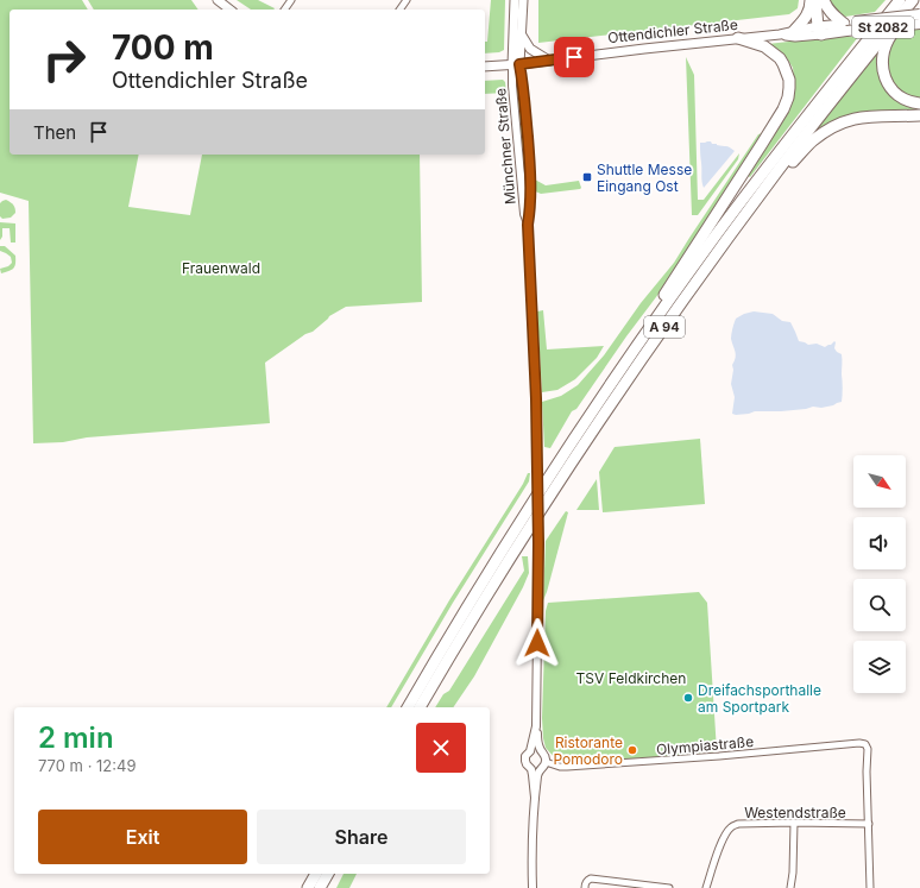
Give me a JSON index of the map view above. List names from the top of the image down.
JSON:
{
  "streets": {
    "highway": ["A 94"],
    "main road": ["St 2082", "Ottendichler Straße"],
    "street": ["Münchner Straße", "Olympiastraße", "Westendstraße"]
  },
  "crossings": [
    ["Ottendichler Straße", "Münchner Straße"],
    ["Münchner Straße", "Olympiastraße"],
    ["Olympiastraße", "Westendstraße"]
  ],
  "parks": ["Frauenwald", "TSV Feldkirchen"],
  "places": {
    "transit": ["Shuttle Messe Eingang Ost"],
    "other": ["Dreifachsporthalle am Sportpark", "Ristorante Pomodoro"]
  },
  "north": "bottom right",
  "page": {
    "turn": ["700 m", "Ottendichler Straße"],
    "then": "Then",
    "heading": ["2 min", "770 m · 12:49"],
    "buttons": ["Exit", "Share"]
  }
}
